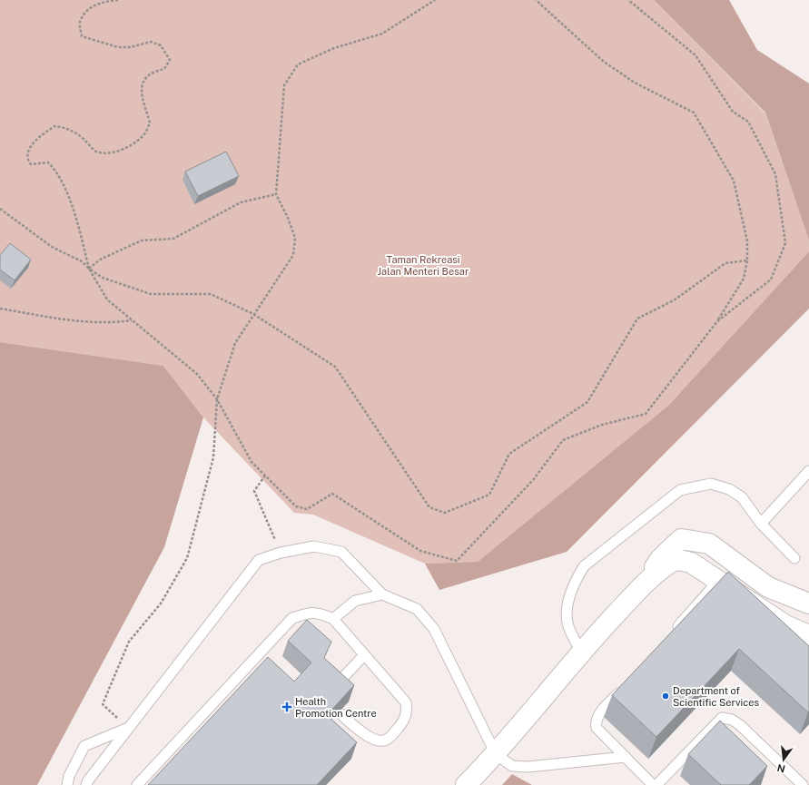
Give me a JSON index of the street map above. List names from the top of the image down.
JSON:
{
  "parks": ["Taman Rekreasi Jalan Menteri Besar"],
  "places": {
    "other": ["Department of Scientific Services"],
    "health": ["Health Promotion Centre"]
  },
  "north": "bottom"
}
